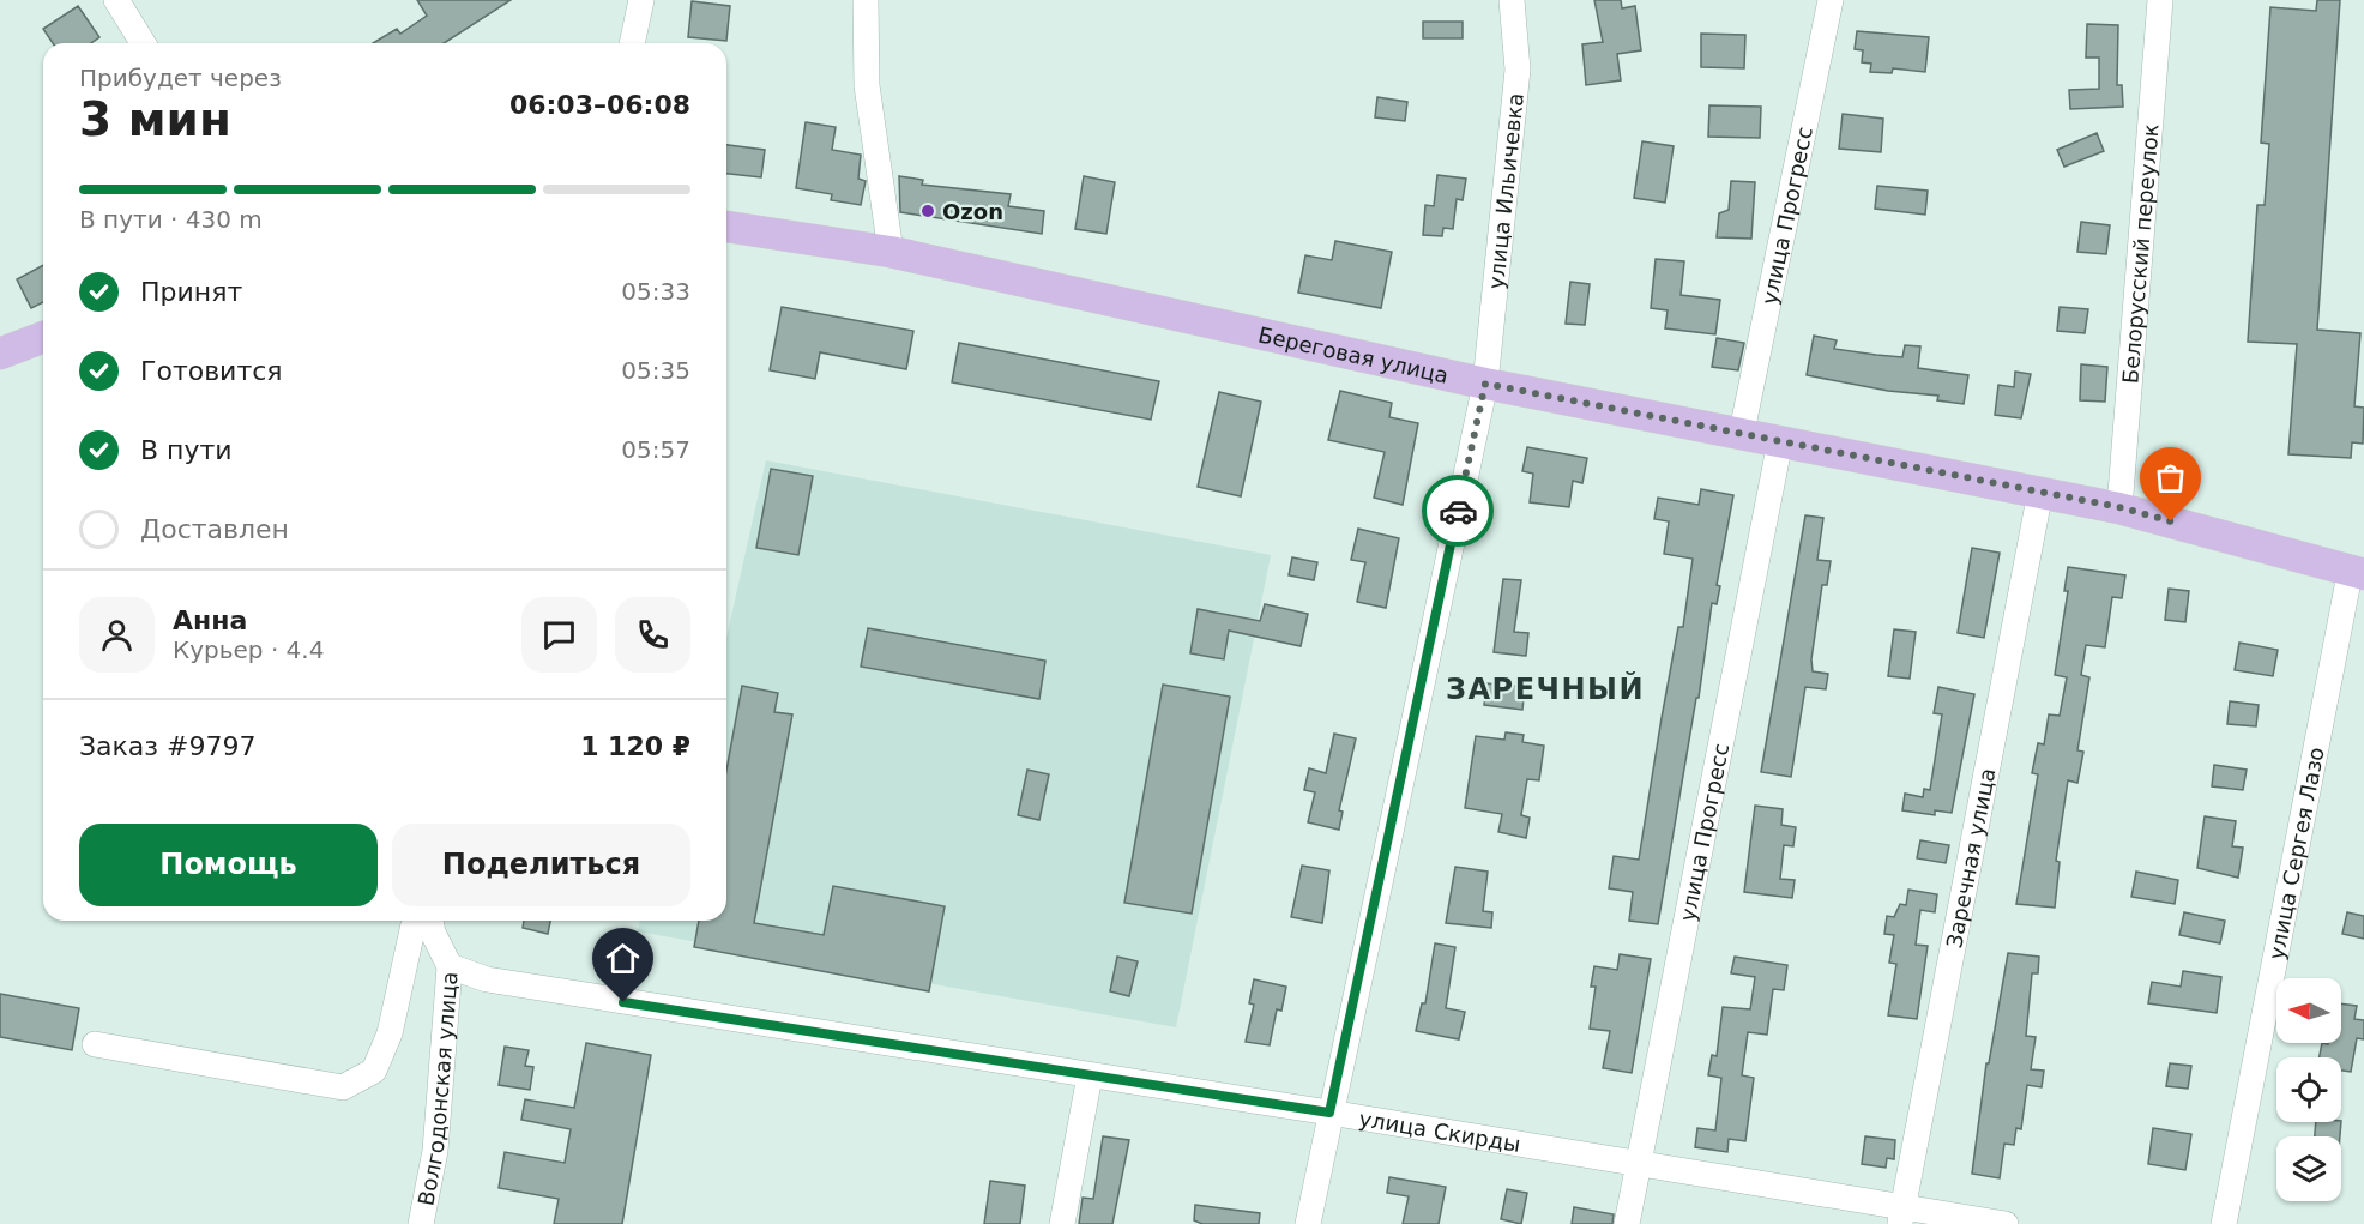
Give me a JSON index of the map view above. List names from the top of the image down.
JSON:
{
  "streets": {
    "main road": ["Береговая улица"],
    "street": [
      "улица Ильичевка",
      "улица Прогресс",
      "Белорусский переулок",
      "улица Сергея Лазо",
      "Заречная улица",
      "Волгодонская улица",
      "улица Скирды"
    ]
  },
  "crossings": [
    ["улица Ильичевка", "Береговая улица"],
    ["улица Ильичевка", "улица Скирды"],
    ["улица Прогресс", "Береговая улица"],
    ["улица Прогресс", "улица Скирды"],
    ["Белорусский переулок", "Береговая улица"],
    ["Береговая улица", "улица Сергея Лазо"],
    ["Береговая улица", "Заречная улица"],
    ["Заречная улица", "улица Скирды"],
    ["Волгодонская улица", "улица Скирды"]
  ],
  "districts": ["ЗАРЕЧНЫЙ"],
  "places": ["Ozon"],
  "north": "left",
  "page": {
    "heading": ["3 мин", "Прибудет через", "06:03–06:08"],
    "panel": [
      "Анна",
      "Курьер · 4.4",
      "Заказ #9797",
      "1 120 ₽"
    ],
    "bar": "В пути · 430 m",
    "list": [
      ["Принят", "05:33"],
      ["Готовится", "05:35"],
      ["В пути", "05:57"],
      "Доставлен"
    ],
    "buttons": ["Помощь", "Поделиться"]
  }
}
